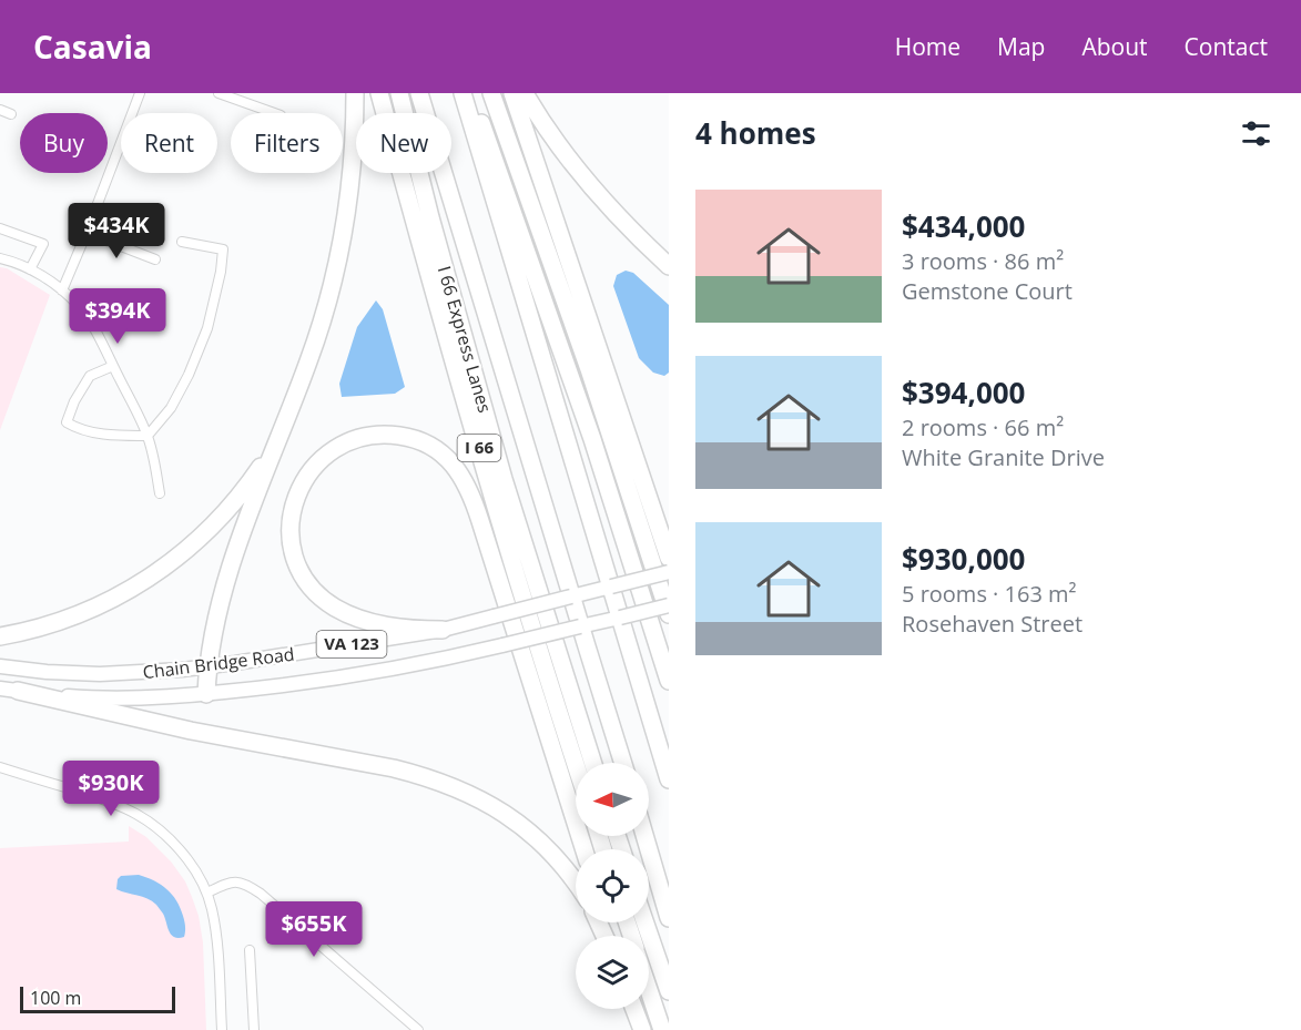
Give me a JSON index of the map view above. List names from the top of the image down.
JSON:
{
  "streets": {
    "highway": ["I 66 Express Lanes", "I 66"],
    "main road": ["VA 123", "Chain Bridge Road"]
  },
  "scale_bar": "100 m",
  "north": "left",
  "page": {
    "header": "Casavia",
    "nav": [
      "Home",
      "Map",
      "About",
      "Contact"
    ],
    "heading": "4 homes",
    "chip": [
      "Buy",
      "Rent",
      "Filters",
      "New"
    ],
    "list": [
      {
        "name": "$434,000",
        "note": "3 rooms · 86 m² · Gemstone Court"
      },
      {
        "name": "$394,000",
        "note": "2 rooms · 66 m² · White Granite Drive"
      },
      {
        "name": "$930,000",
        "note": "5 rooms · 163 m² · Rosehaven Street"
      }
    ],
    "price": [
      "$434K",
      "$394K",
      "$930K",
      "$655K"
    ],
    "scale": "100 m"
  }
}
